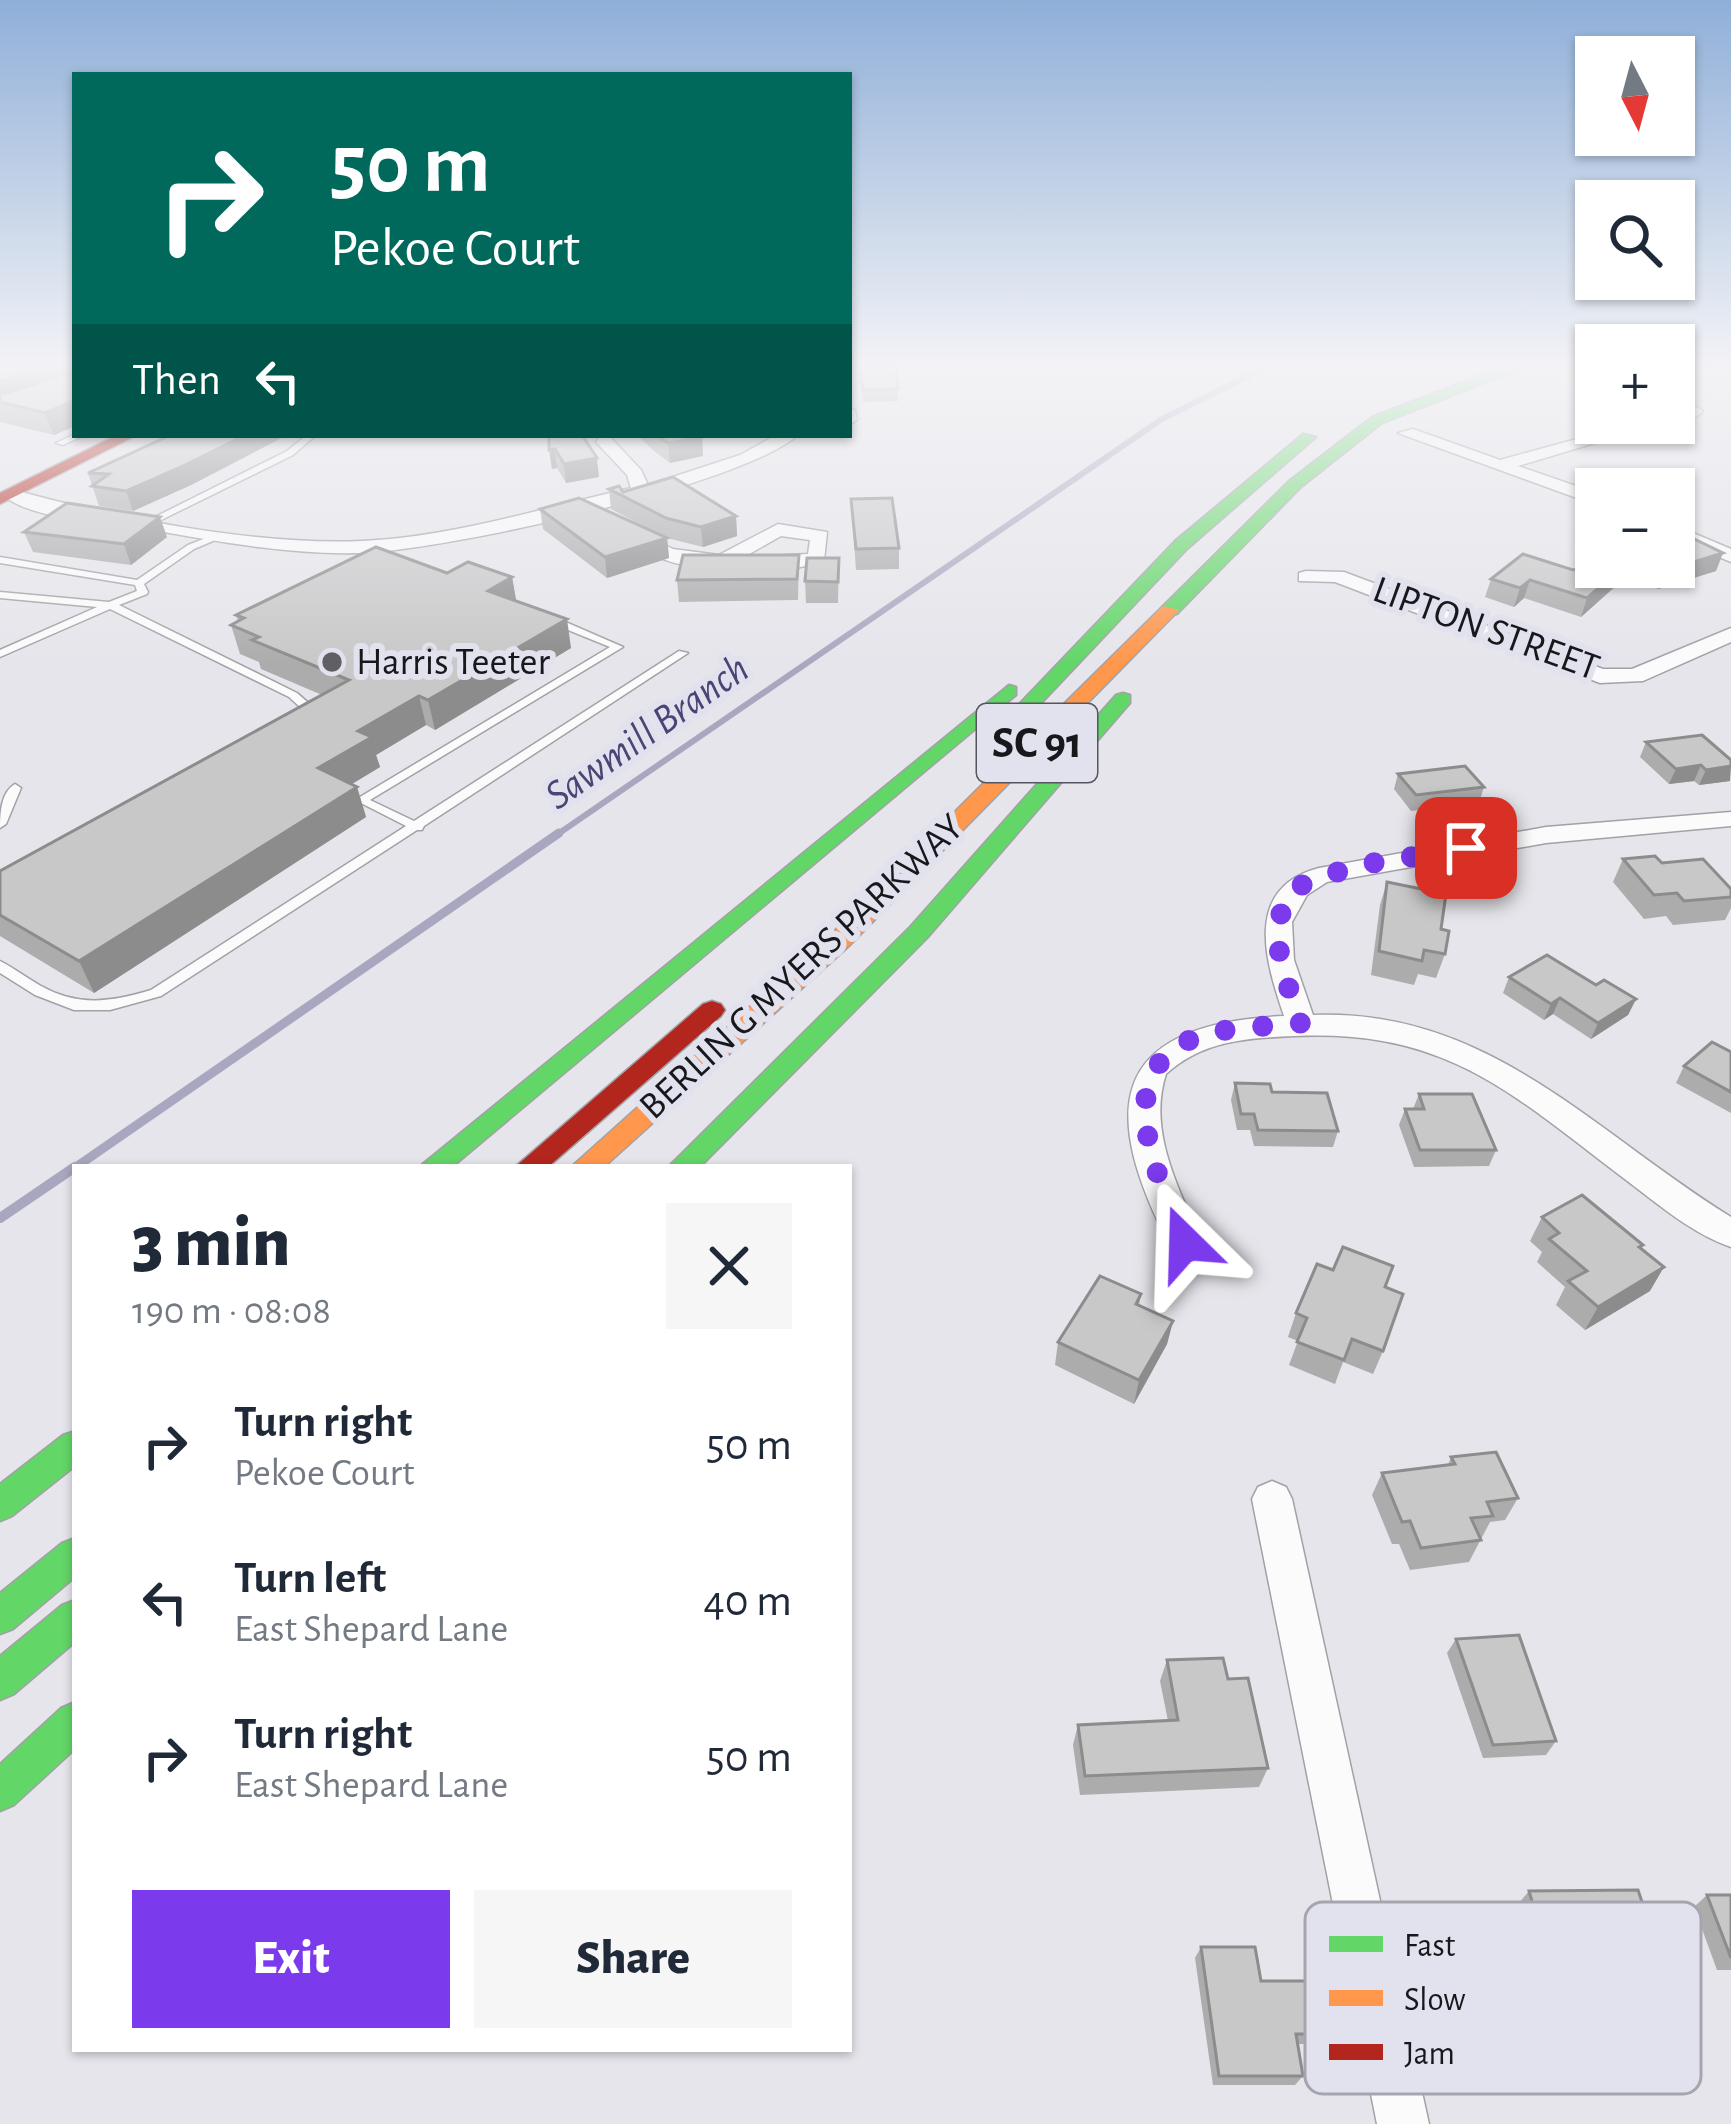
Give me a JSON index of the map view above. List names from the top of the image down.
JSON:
{
  "streets": {
    "main road": ["SC 91", "BERLIN G MYERS PARKWAY"],
    "street": ["LIPTON STREET"]
  },
  "water": ["Sawmill Branch"],
  "places": ["Harris Teeter"],
  "legend": ["Fast", "Slow", "Jam"],
  "north": "bottom",
  "page": {
    "map_buttons": ["+", "−"],
    "turn": ["50 m", "Pekoe Court"],
    "then": "Then",
    "heading": ["3 min", "190 m · 08:08"],
    "list": [
      {
        "name": "Turn right",
        "note": "Pekoe Court",
        "value": "50 m"
      },
      {
        "name": "Turn left",
        "note": "East Shepard Lane",
        "value": "40 m"
      },
      {
        "name": "Turn right",
        "note": "East Shepard Lane",
        "value": "50 m"
      }
    ],
    "buttons": ["Exit", "Share"]
  }
}
